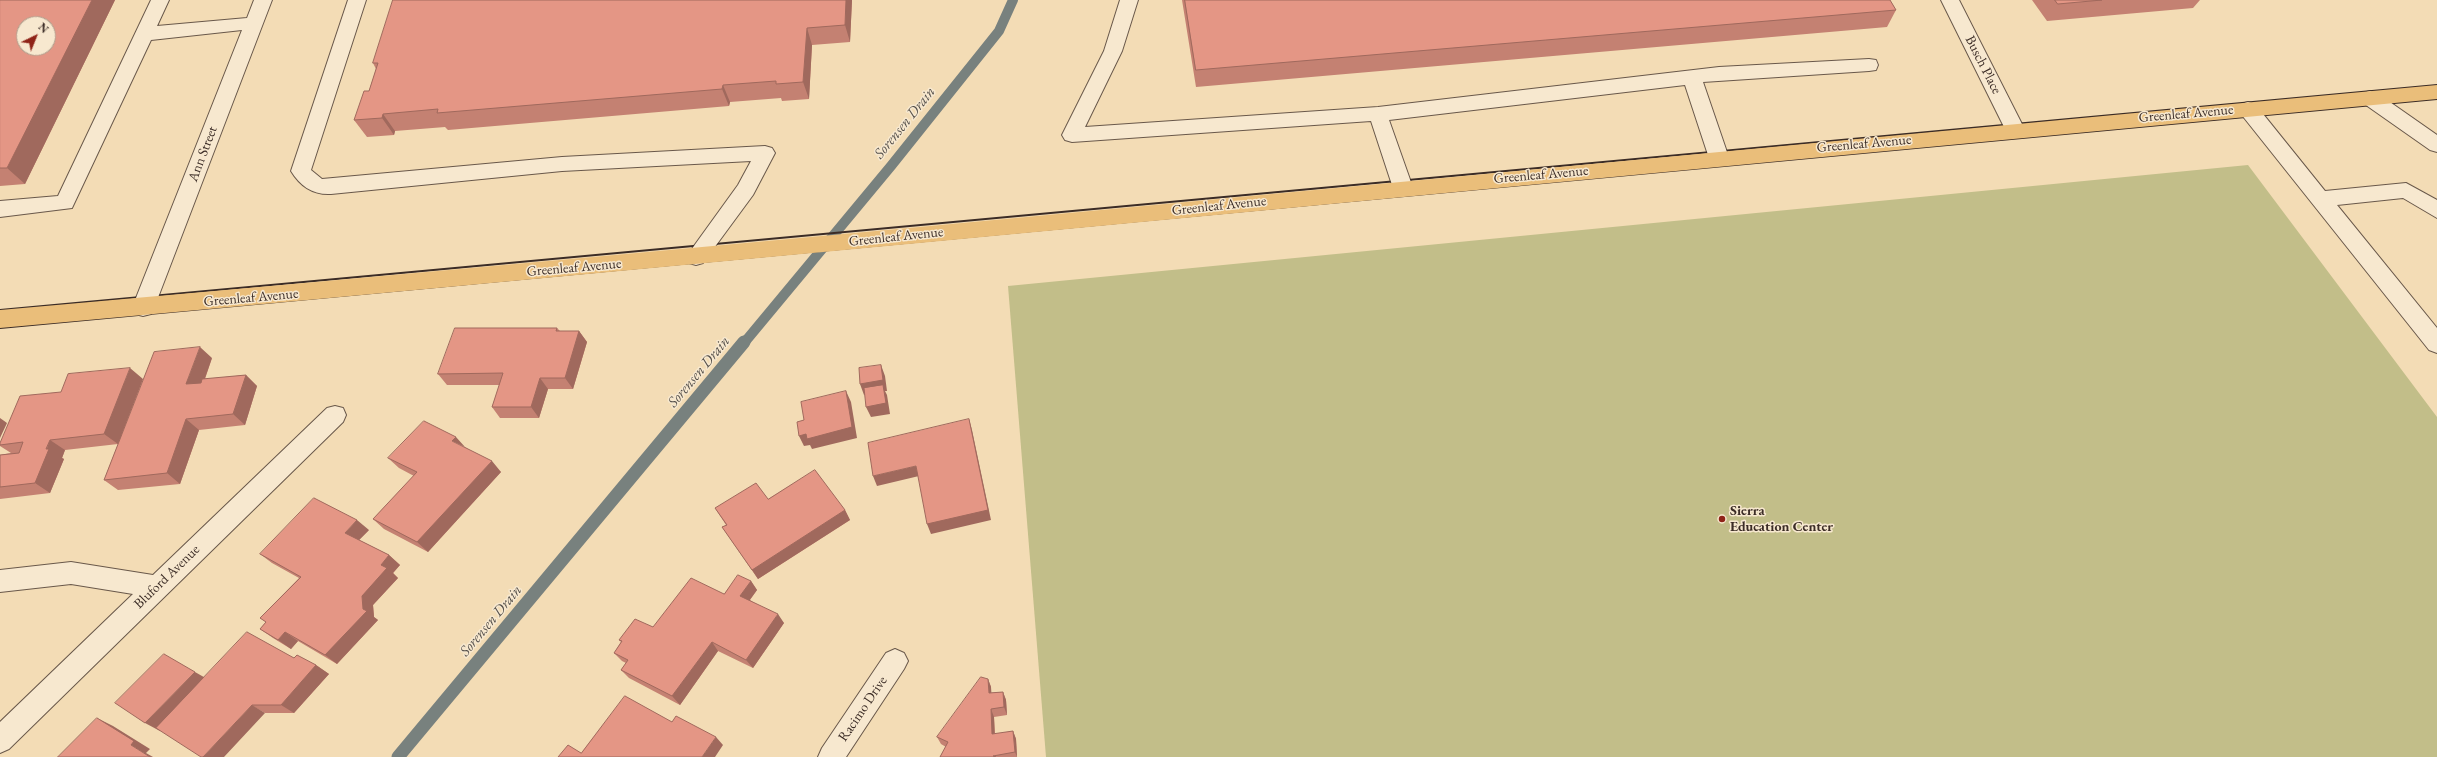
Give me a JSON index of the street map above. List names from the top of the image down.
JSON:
{
  "streets": {
    "main road": ["Greenleaf Avenue"],
    "street": [
      "Busch Place",
      "Ann Street",
      "Bluford Avenue",
      "Racimo Drive"
    ]
  },
  "crossings": [
    ["Busch Place", "Greenleaf Avenue"],
    ["Greenleaf Avenue", "Ann Street"]
  ],
  "water": ["Sorensen Drain"],
  "places": ["Sierra Education Center"],
  "north": "top right"
}
